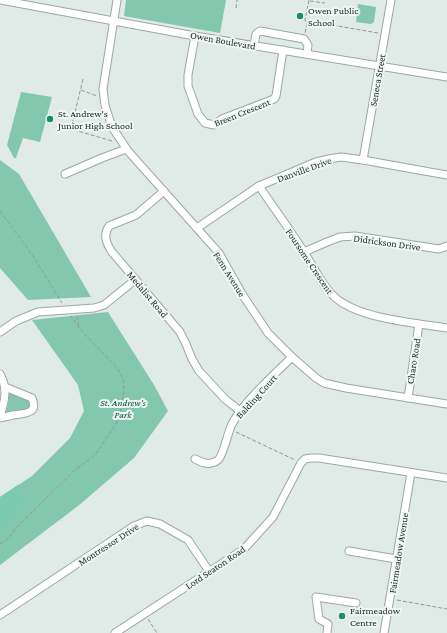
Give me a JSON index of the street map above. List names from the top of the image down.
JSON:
{
  "streets": {
    "street": [
      "Owen Boulevard",
      "Seneca Street",
      "Breen Crescent",
      "Danville Drive",
      "Didrickson Drive",
      "Foursome Crescent",
      "Fenn Avenue",
      "Medalist Road",
      "Charo Road",
      "Balding Court",
      "Montressor Drive",
      "Fairmeadow Avenue",
      "Lord Seaton Road"
    ]
  },
  "crossings": [
    ["Owen Boulevard", "Seneca Street"],
    ["Owen Boulevard", "Breen Crescent"],
    ["Owen Boulevard", "Fenn Avenue"],
    ["Seneca Street", "Danville Drive"],
    ["Danville Drive", "Foursome Crescent"],
    ["Danville Drive", "Fenn Avenue"],
    ["Didrickson Drive", "Foursome Crescent"],
    ["Foursome Crescent", "Charo Road"],
    ["Fenn Avenue", "Medalist Road"],
    ["Fenn Avenue", "Charo Road"],
    ["Fenn Avenue", "Balding Court"],
    ["Medalist Road", "Balding Court"],
    ["Montressor Drive", "Lord Seaton Road"]
  ],
  "parks": ["St. Andrew’s Park"],
  "places": ["Owen Public School", "St. Andrew's Junior High School", "Fairmeadow Centre"]
}
